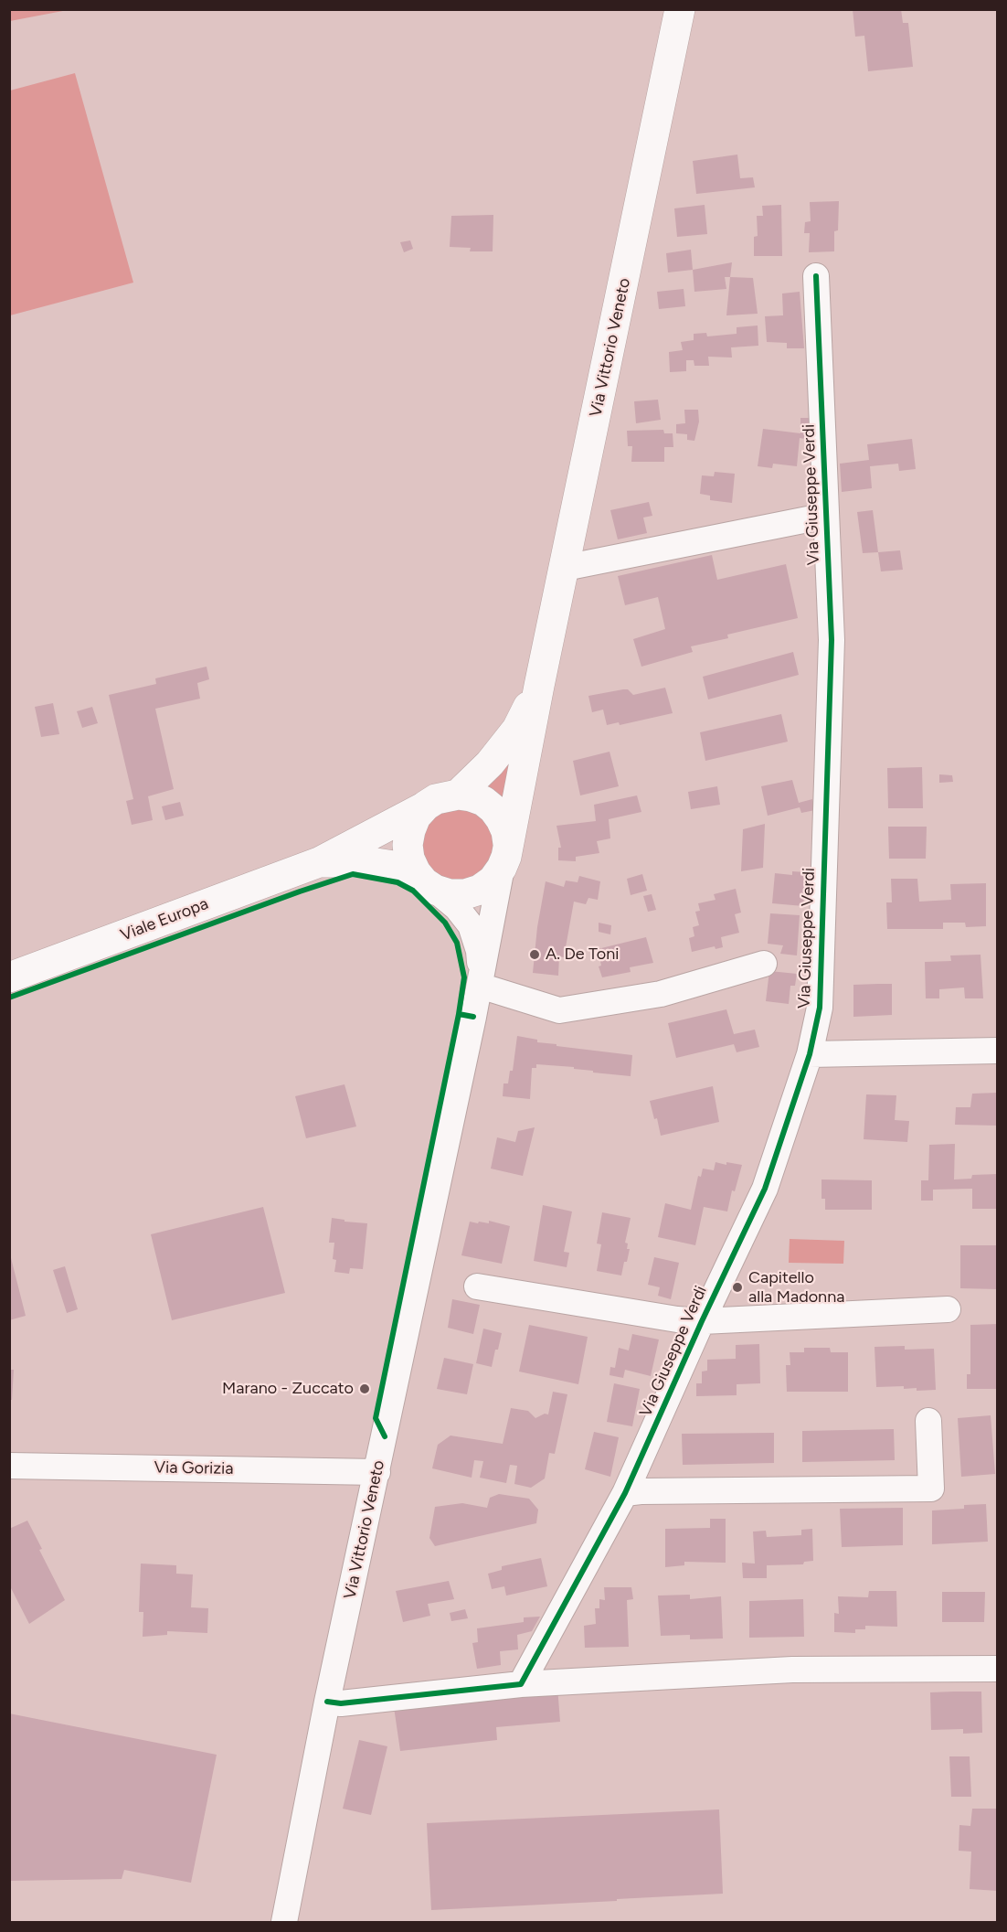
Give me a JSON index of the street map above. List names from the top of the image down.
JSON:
{
  "streets": {
    "main road": ["Via Vittorio Veneto", "Viale Europa"],
    "street": ["Via Giuseppe Verdi", "Via Gorizia"]
  },
  "crossings": [
    ["Via Vittorio Veneto", "Via Giuseppe Verdi"],
    ["Via Vittorio Veneto", "Viale Europa"],
    ["Via Vittorio Veneto", "Via Gorizia"]
  ],
  "places": ["A. De Toni", "Capitello alla Madonna", "Marano - Zuccato"]
}
